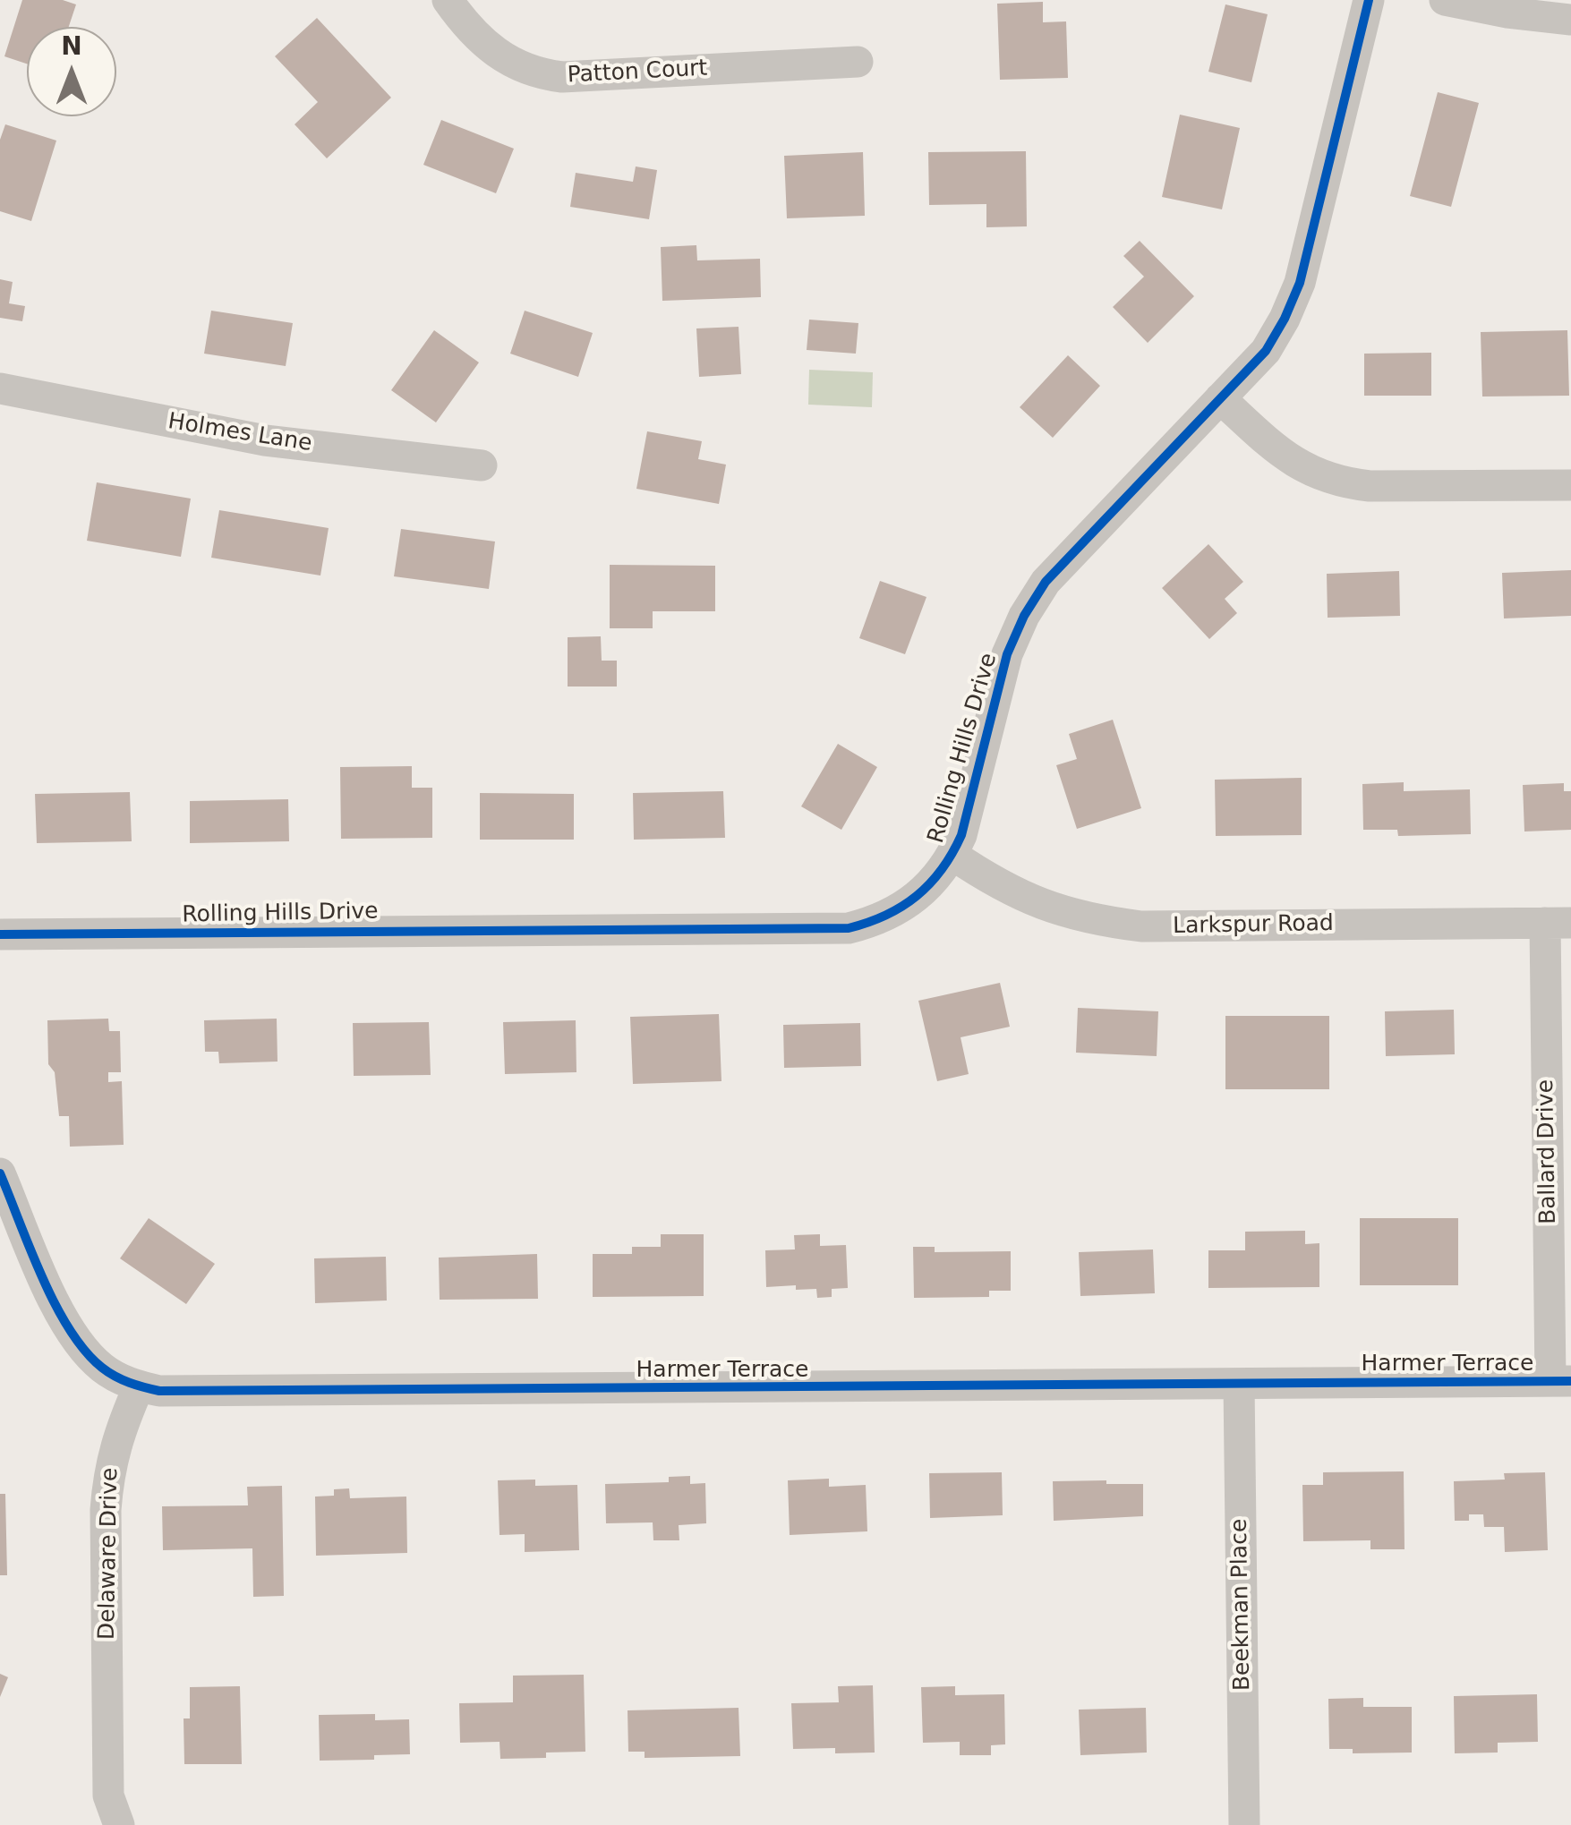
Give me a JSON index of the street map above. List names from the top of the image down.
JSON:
{
  "streets": {
    "street": [
      "Patton Court",
      "Holmes Lane",
      "Rolling Hills Drive",
      "Larkspur Road",
      "Ballard Drive",
      "Harmer Terrace",
      "Delaware Drive",
      "Beekman Place"
    ]
  },
  "crossings": [
    ["Rolling Hills Drive", "Larkspur Road"],
    ["Larkspur Road", "Ballard Drive"],
    ["Ballard Drive", "Harmer Terrace"],
    ["Harmer Terrace", "Delaware Drive"],
    ["Harmer Terrace", "Beekman Place"]
  ],
  "north": "top"
}
